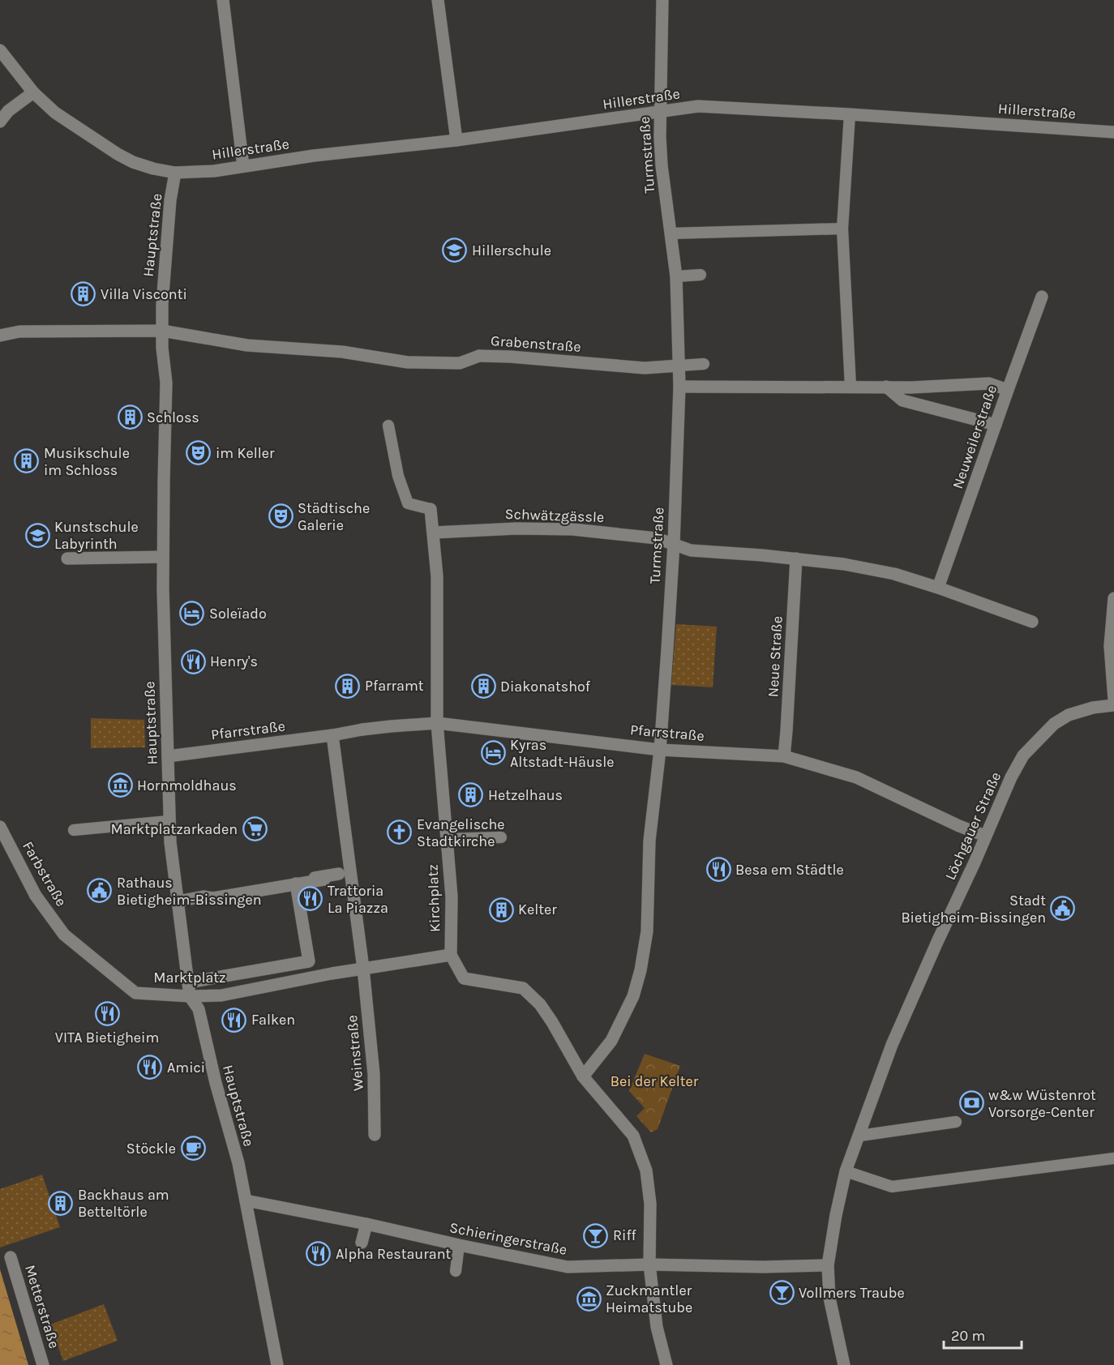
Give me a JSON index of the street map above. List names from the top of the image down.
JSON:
{
  "streets": {
    "street": [
      "Hillerstraße",
      "Turmstraße",
      "Hauptstraße",
      "Grabenstraße",
      "Neuweilerstraße",
      "Schwätzgässle",
      "Neue Straße",
      "Pfarrstraße",
      "Löchgauer Straße",
      "Farbstraße",
      "Kirchplatz",
      "Marktplatz",
      "Weinstraße",
      "Schieringerstraße",
      "Metterstraße"
    ]
  },
  "crossings": [
    ["Hillerstraße", "Turmstraße"],
    ["Hillerstraße", "Hauptstraße"],
    ["Turmstraße", "Grabenstraße"],
    ["Turmstraße", "Schwätzgässle"],
    ["Turmstraße", "Pfarrstraße"],
    ["Hauptstraße", "Grabenstraße"],
    ["Hauptstraße", "Pfarrstraße"],
    ["Hauptstraße", "Marktplatz"],
    ["Hauptstraße", "Schieringerstraße"],
    ["Neue Straße", "Pfarrstraße"],
    ["Pfarrstraße", "Löchgauer Straße"],
    ["Pfarrstraße", "Kirchplatz"],
    ["Löchgauer Straße", "Schieringerstraße"],
    ["Farbstraße", "Marktplatz"],
    ["Marktplatz", "Weinstraße"]
  ],
  "parks": ["Bei der Kelter"],
  "places": {
    "school or university": ["Hillerschule", "Kunstschule Labyrinth"],
    "building": [
      "Villa Visconti",
      "Schloss",
      "Musikschule im Schloss",
      "Pfarramt",
      "Diakonatshof",
      "Hetzelhaus",
      "Kelter",
      "Backhaus am Betteltörle"
    ],
    "theatre": ["im Keller", "Städtische Galerie"],
    "hotel": ["Soleïado", "Kyras Altstadt-Häusle"],
    "restaurant": [
      "Henry's",
      "Besa em Städtle",
      "Trattoria La Piazza",
      "VITA Bietigheim",
      "Falken",
      "Amici",
      "Alpha Restaurant"
    ],
    "museum": ["Hornmoldhaus", "Zuckmantler Heimatstube"],
    "supermarket": ["Marktplatzarkaden"],
    "church": ["Evangelische Stadtkirche"],
    "public building": ["Rathaus Bietigheim-Bissingen", "Stadt Bietigheim-Bissingen"],
    "bank": ["w&w Wüstenrot Vorsorge-Center"],
    "cafe": ["Stöckle"],
    "bar": ["Riff", "Vollmers Traube"]
  },
  "scale_bar": "20 m"
}
